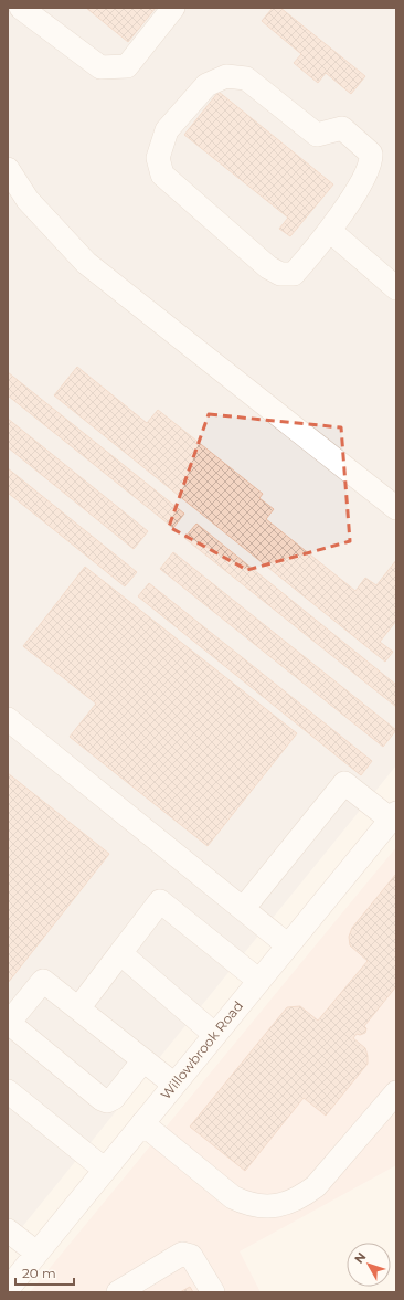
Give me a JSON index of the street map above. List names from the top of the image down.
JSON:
{
  "streets": {
    "street": ["Willowbrook Road"]
  },
  "scale_bar": "20 m",
  "north": "top left"
}
